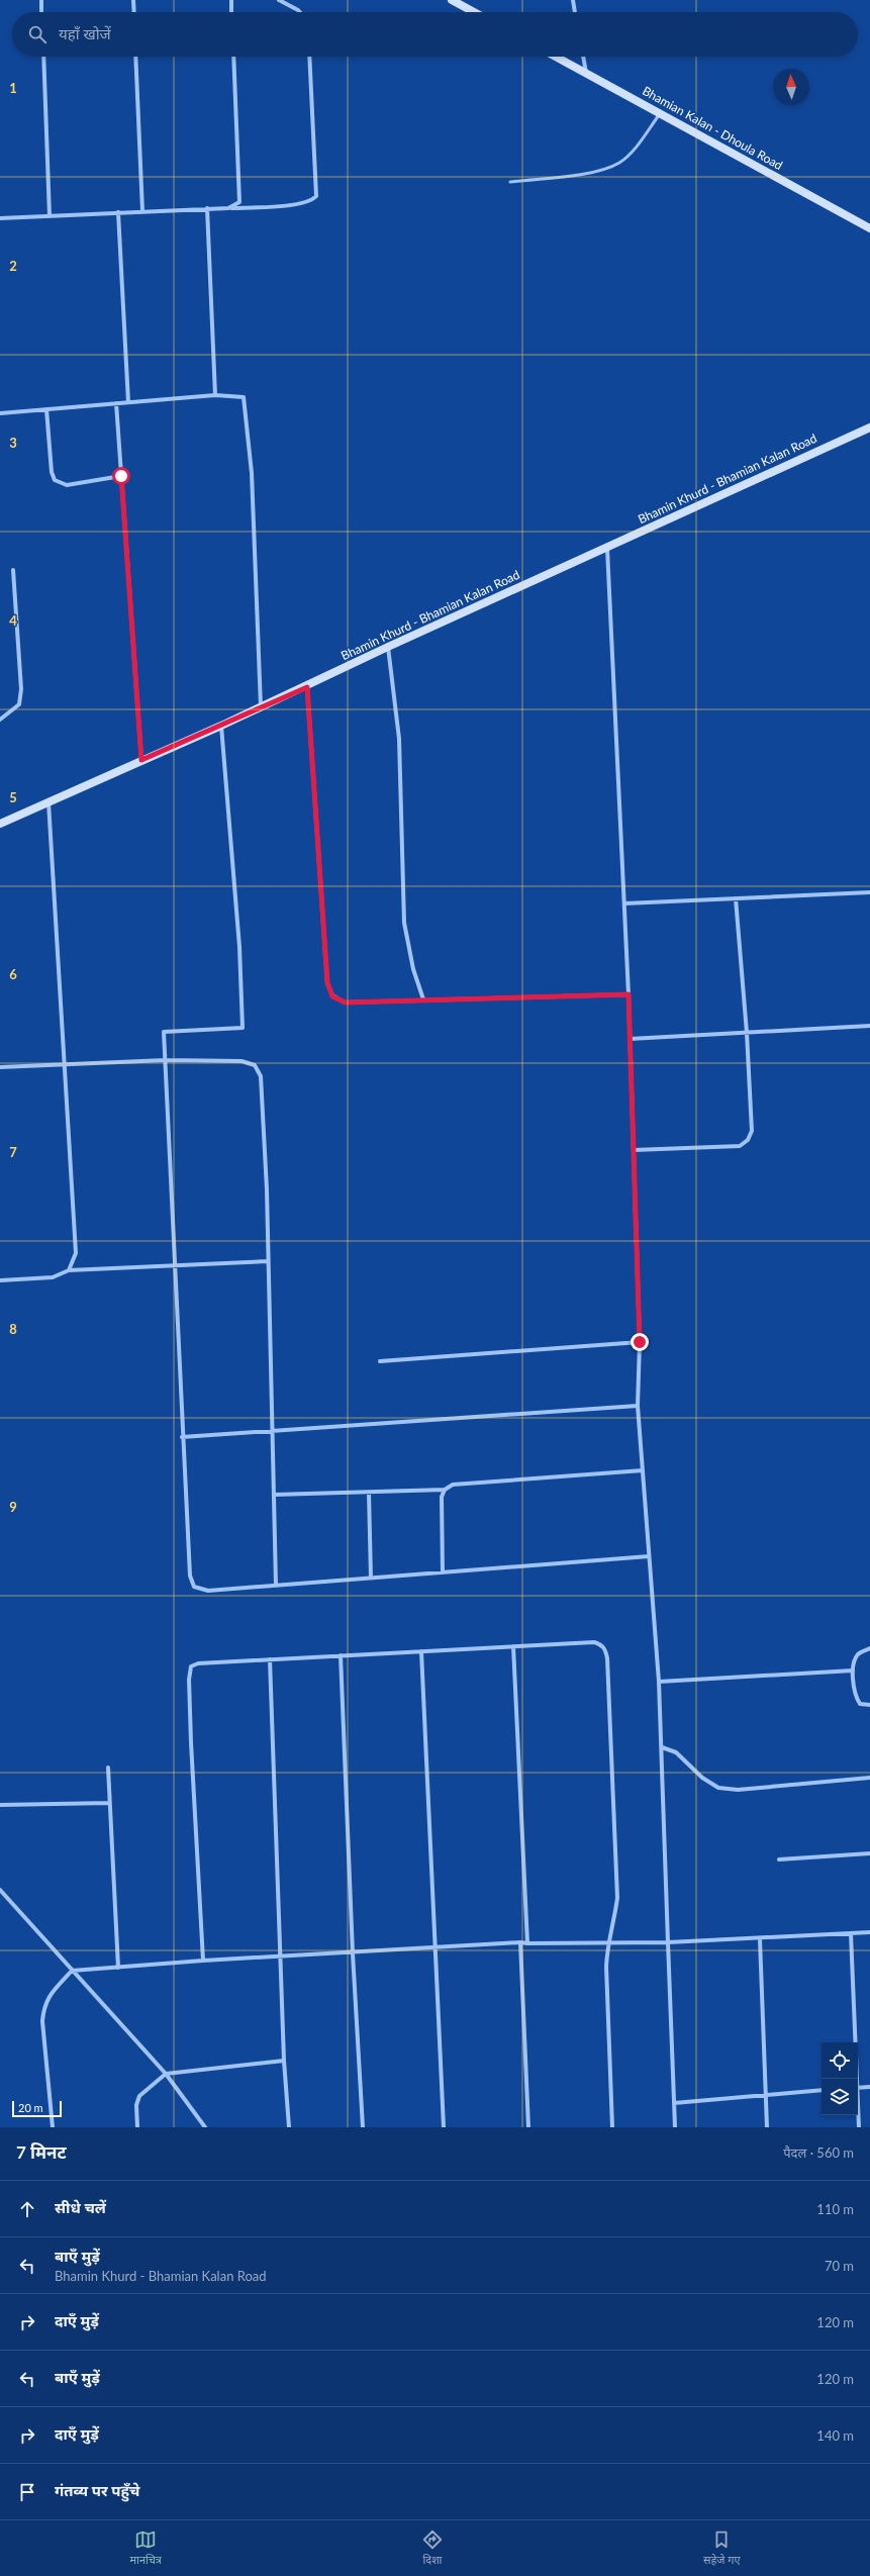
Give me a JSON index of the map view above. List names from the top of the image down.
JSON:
{
  "streets": {
    "street": ["Bhamian Kalan - Dhoula Road", "Bhamin Khurd - Bhamian Kalan Road"]
  },
  "scale_bar": "20 m",
  "north": "top",
  "page": {
    "search": "यहाँ खोजें",
    "scale": "20 m",
    "heading": ["7 मिनट", "पैदल · 560 m"],
    "list": [
      ["सीधे चलें", "110 m"],
      ["बाएँ मुड़ें", "Bhamin Khurd - Bhamian Kalan Road", "70 m"],
      ["दाएँ मुड़ें", "120 m"],
      ["बाएँ मुड़ें", "120 m"],
      ["दाएँ मुड़ें", "140 m"],
      "गंतव्य पर पहुँचे"
    ],
    "nav": ["मानचित्र", "दिशा", "सहेजे गए"]
  },
  "grid": {
    "rows": [
      "1",
      "2",
      "3",
      "4",
      "5",
      "6",
      "7",
      "8",
      "9"
    ]
  }
}
